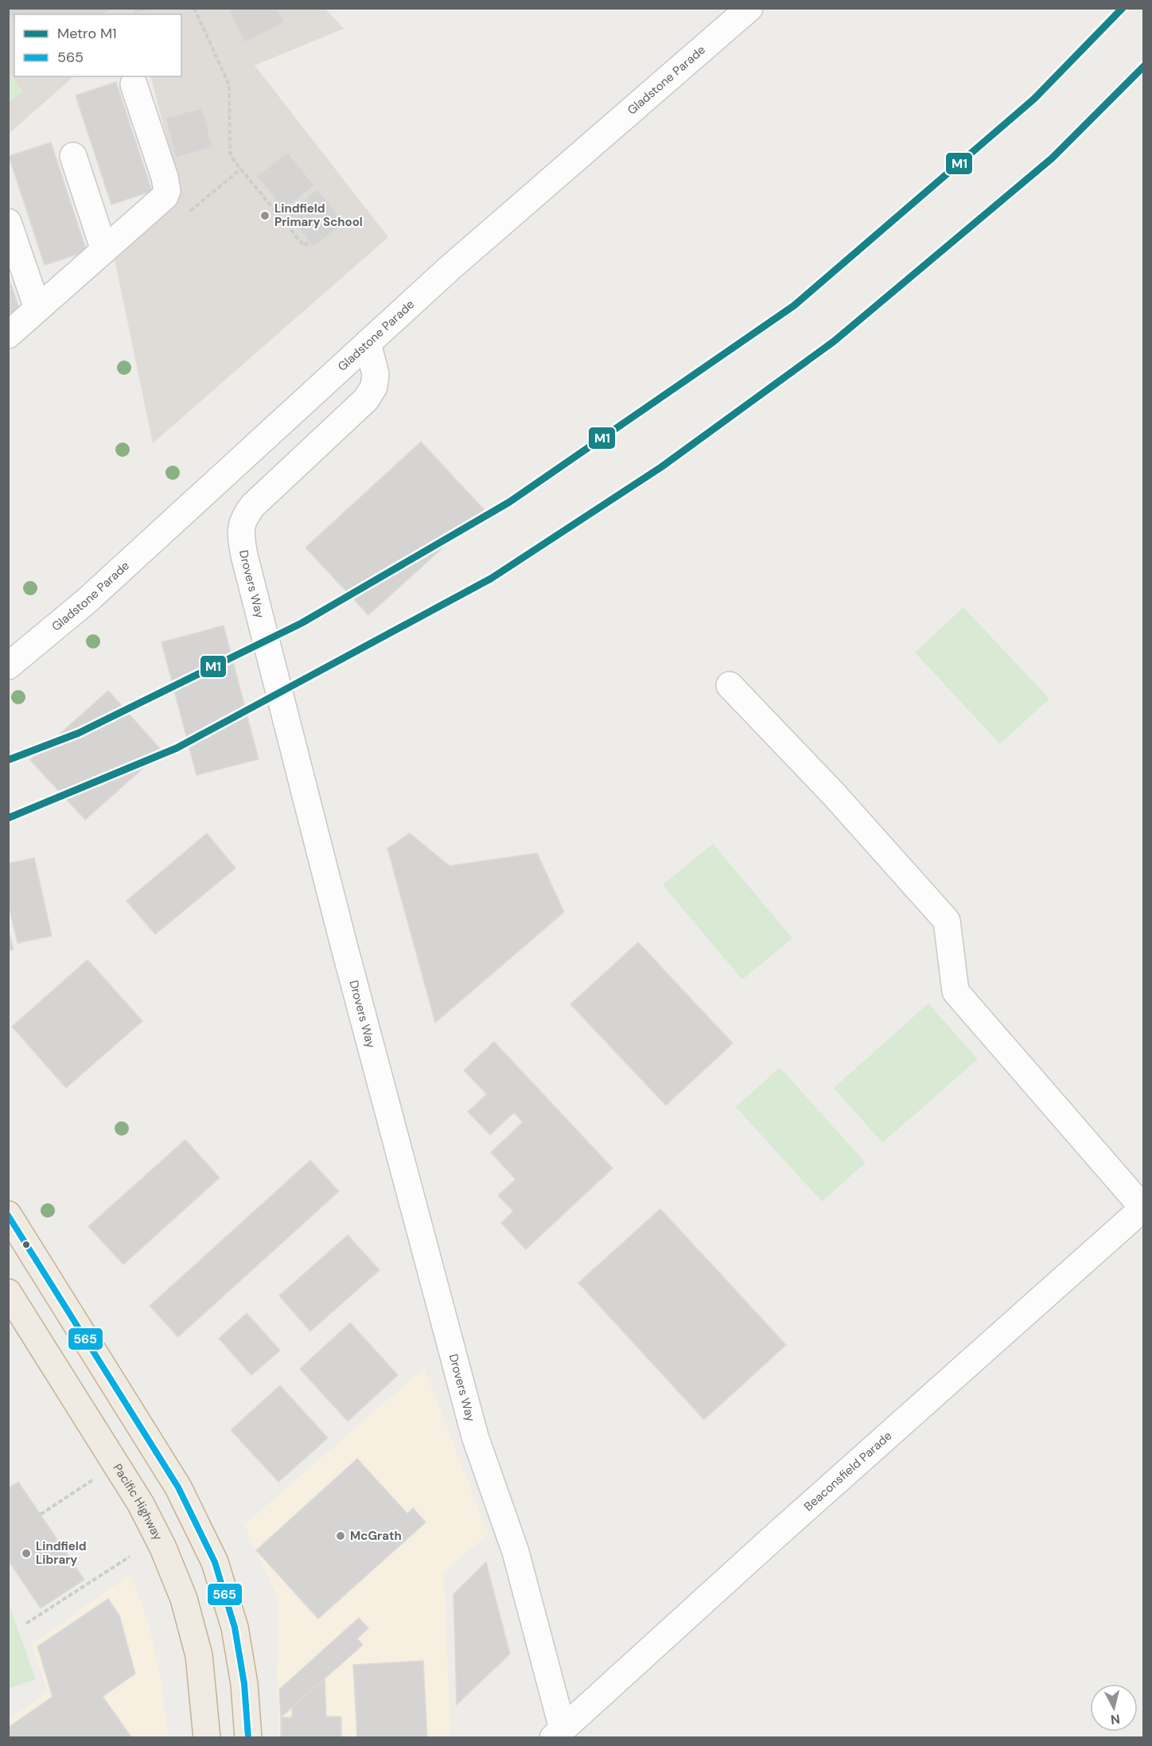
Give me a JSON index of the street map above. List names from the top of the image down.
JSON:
{
  "streets": {
    "highway": ["Pacific Highway"],
    "street": ["Gladstone Parade", "Drovers Way", "Beaconsfield Parade"]
  },
  "crossings": [
    ["Gladstone Parade", "Drovers Way"],
    ["Drovers Way", "Beaconsfield Parade"]
  ],
  "places": ["Lindfield Primary School", "McGrath", "Lindfield Library"],
  "lines": ["metro line M1", "transit line 565"],
  "legend": ["Metro M1", "565"],
  "north": "bottom"
}
